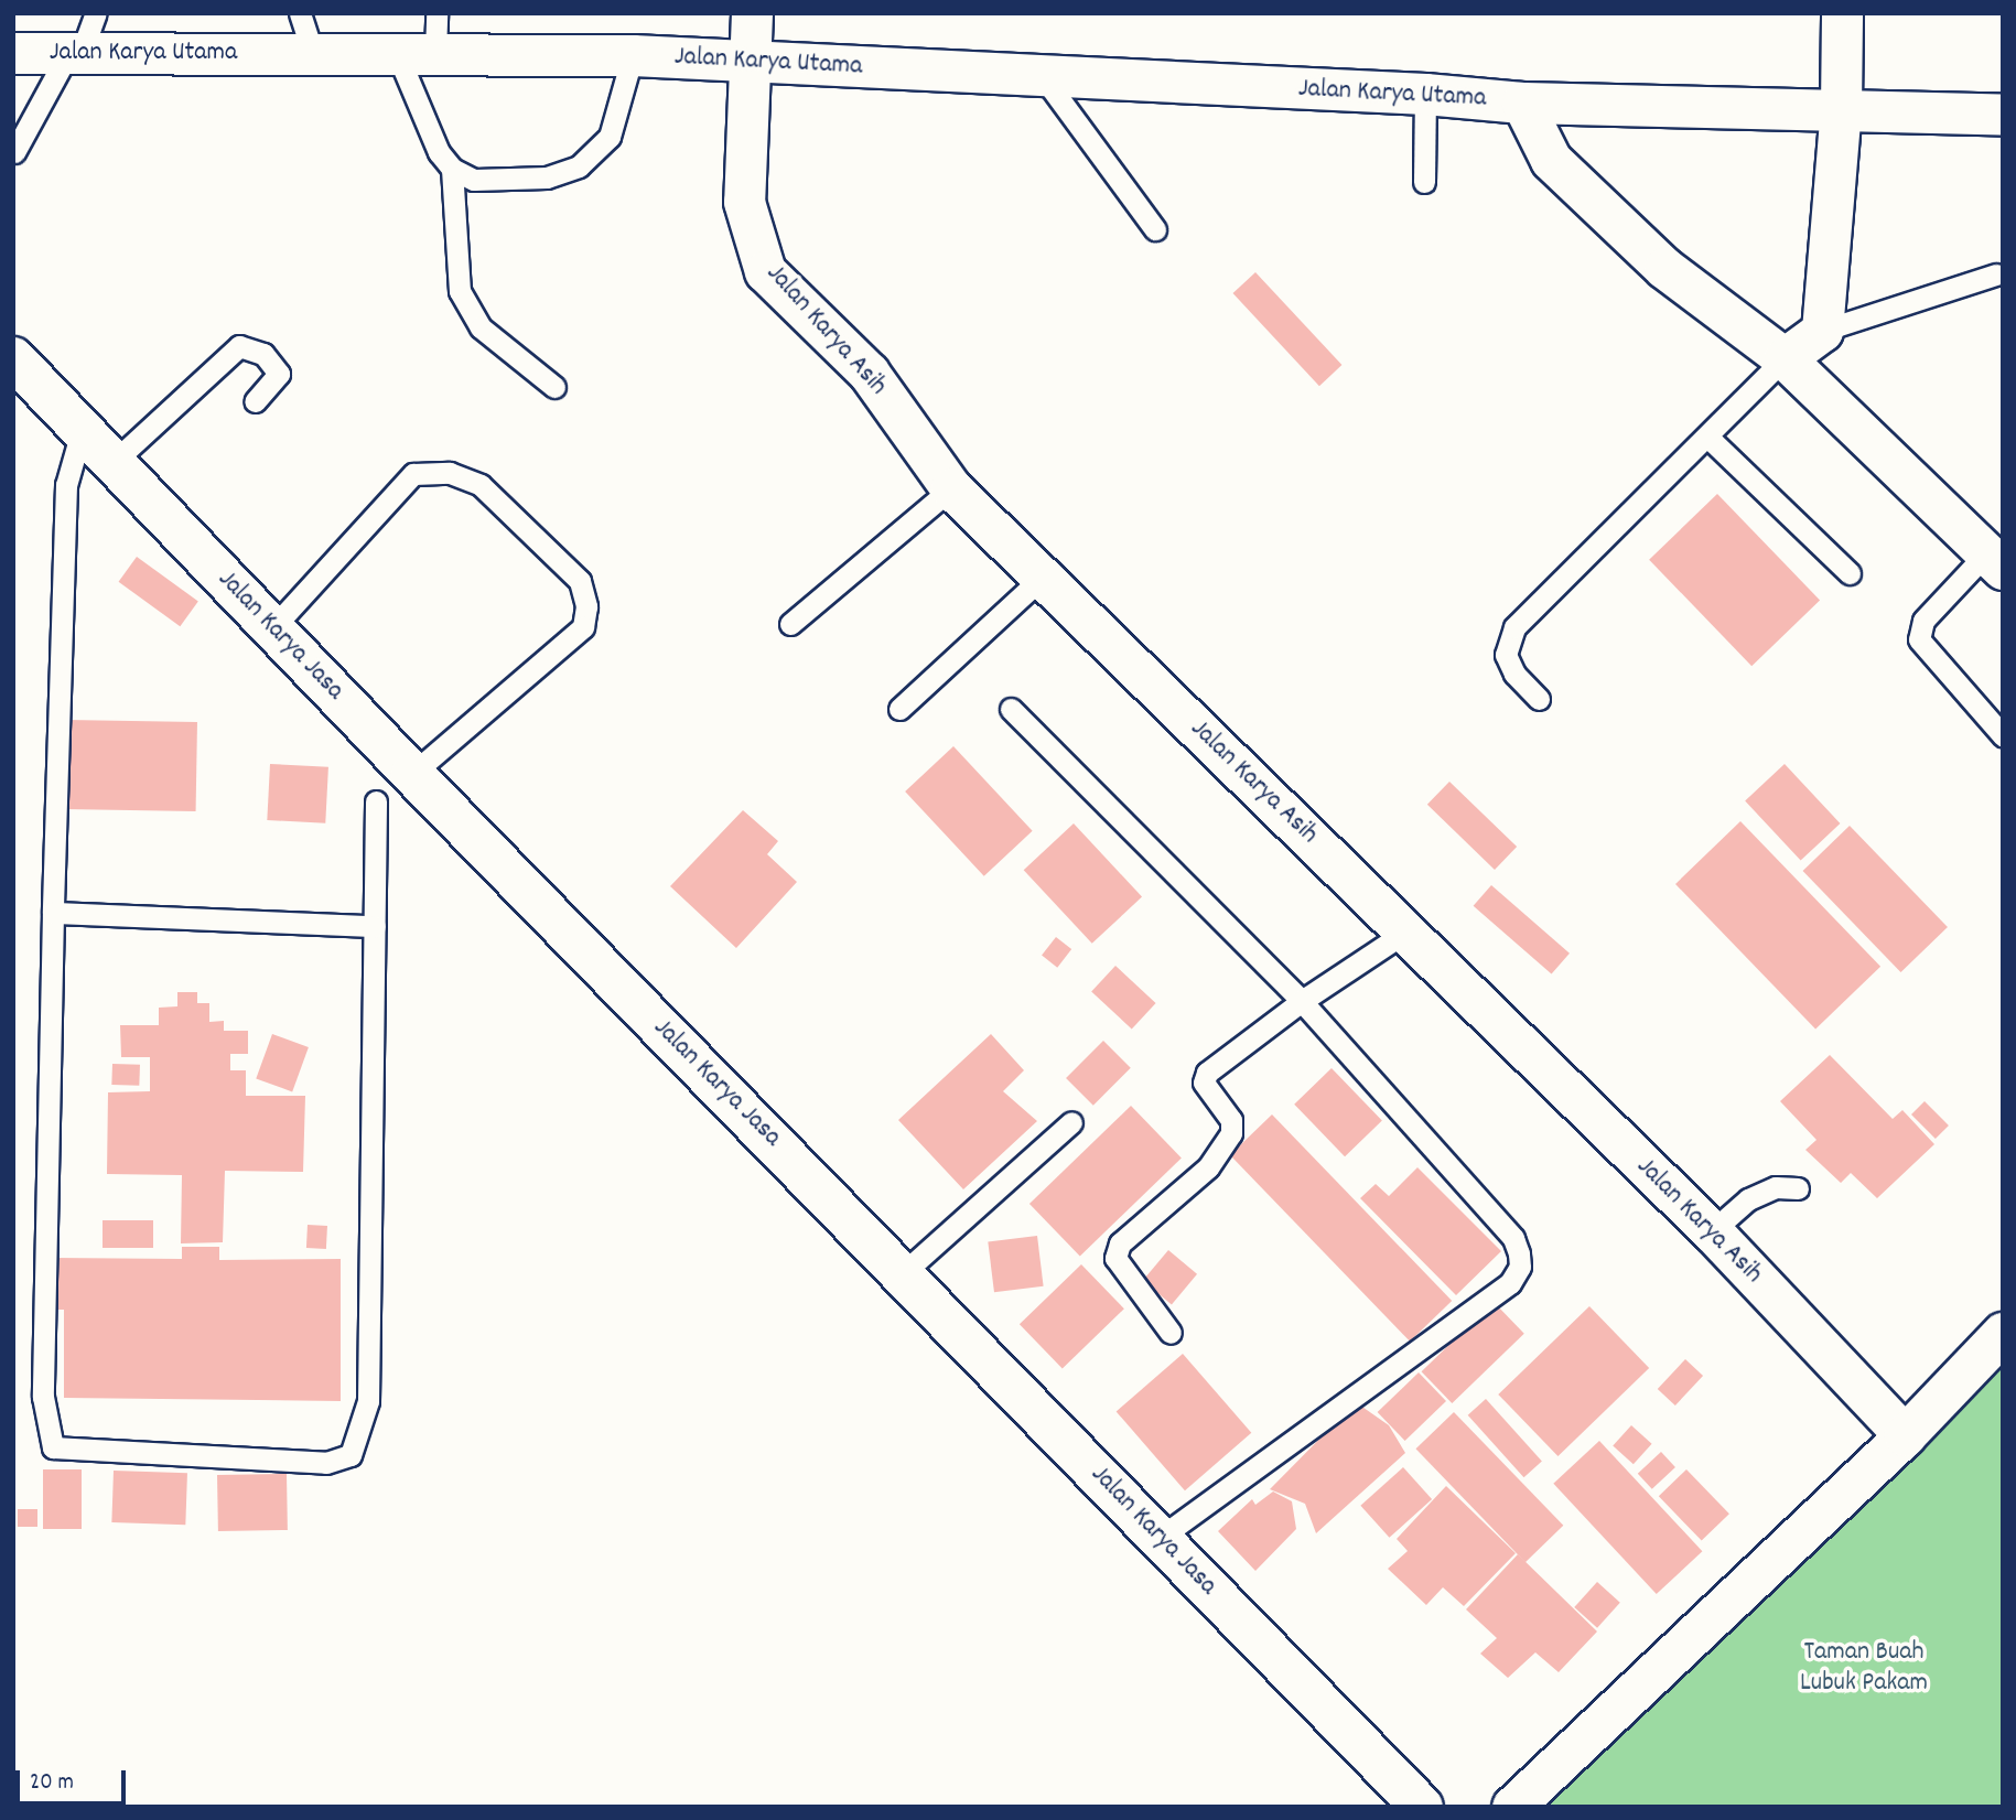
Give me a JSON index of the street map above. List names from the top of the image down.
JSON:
{
  "streets": {
    "street": ["Jalan Karya Utama", "Jalan Karya Asih", "Jalan Karya Jasa"]
  },
  "crossings": [
    ["Jalan Karya Utama", "Jalan Karya Asih"]
  ],
  "parks": ["Taman Buah Lubuk Pakam"],
  "scale_bar": "20 m"
}
